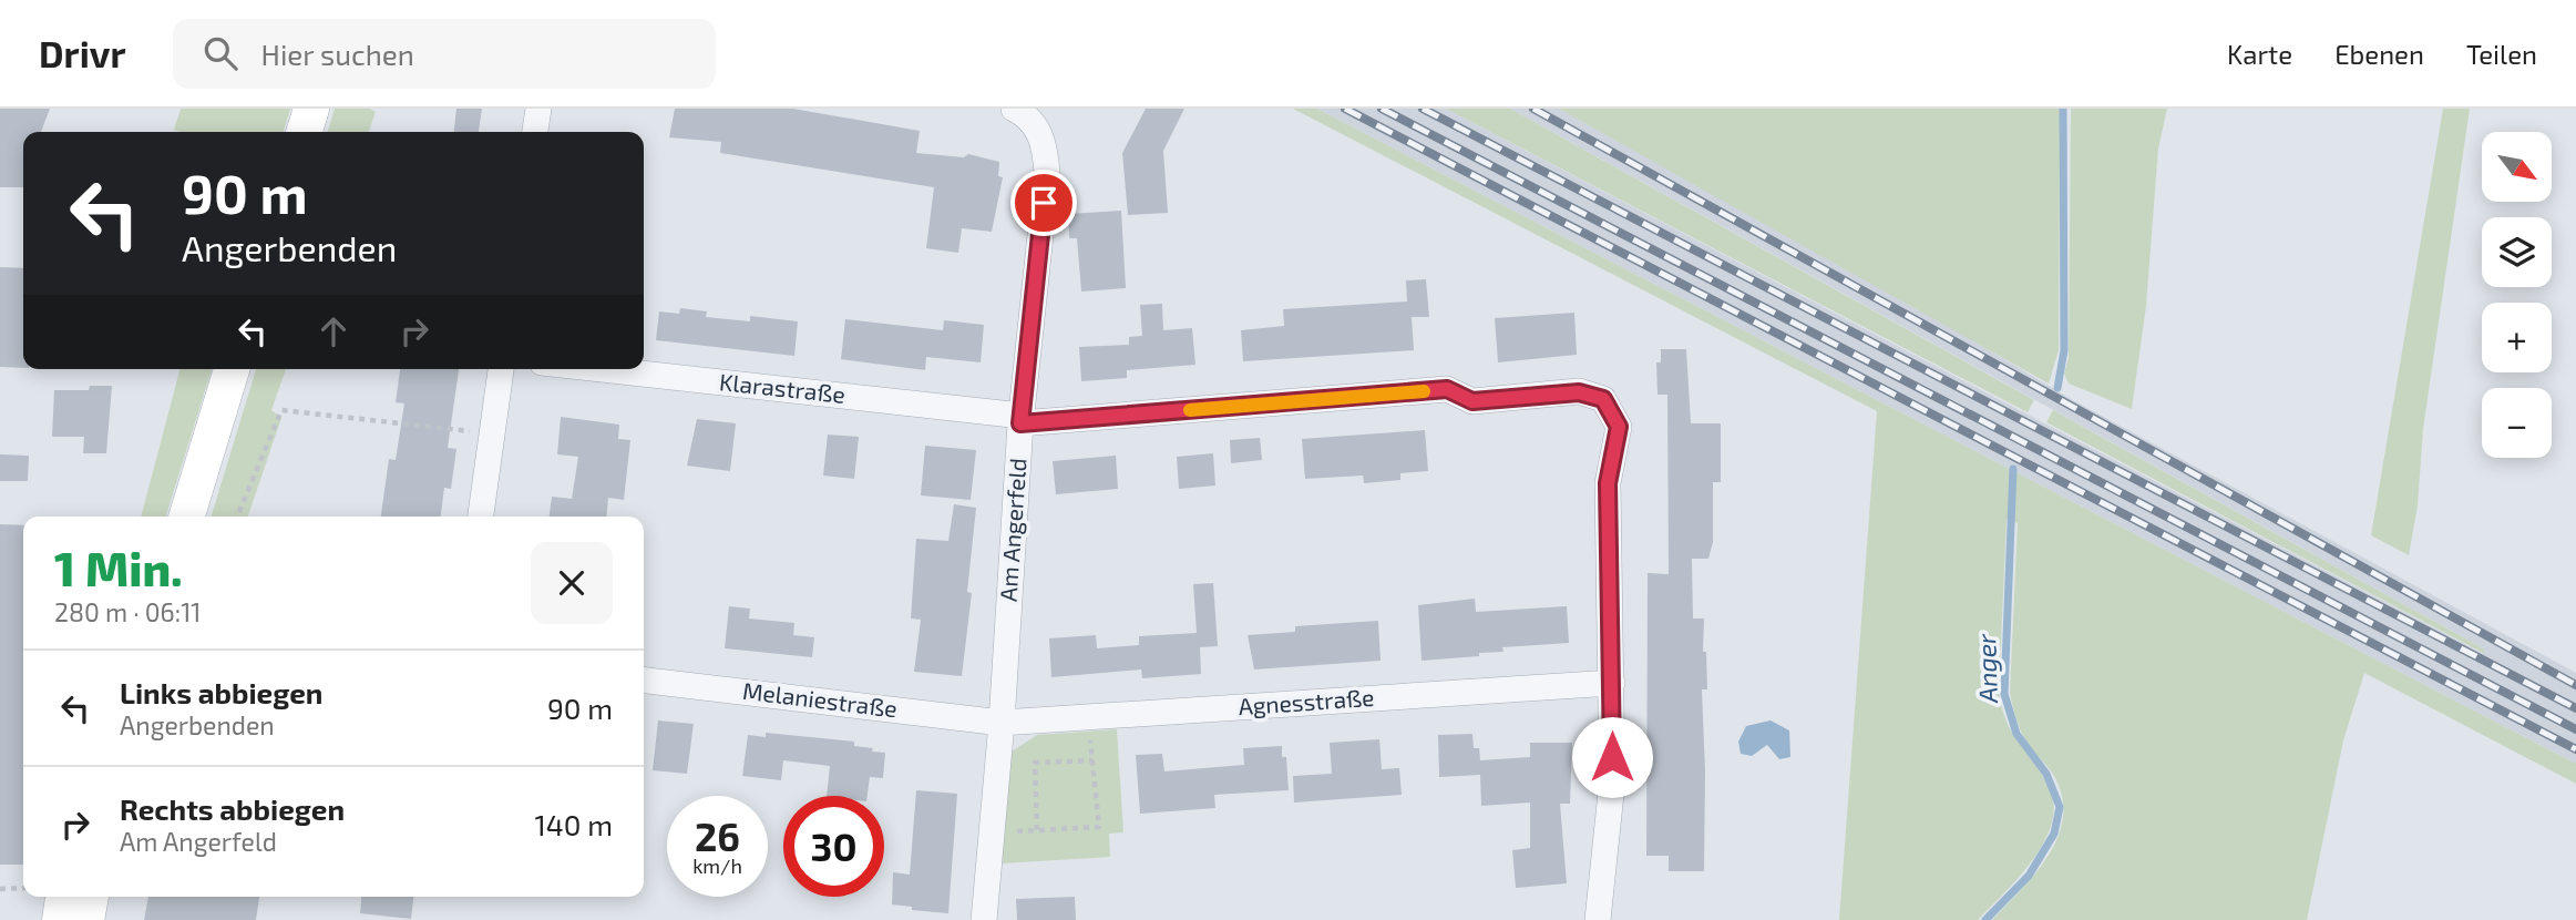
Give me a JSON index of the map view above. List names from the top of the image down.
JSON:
{
  "streets": {
    "street": [
      "Klarastraße",
      "Am Angerfeld",
      "Melaniestraße",
      "Agnesstraße"
    ]
  },
  "crossings": [
    ["Klarastraße", "Am Angerfeld"],
    ["Klarastraße", "Agnesstraße"],
    ["Am Angerfeld", "Melaniestraße"],
    ["Am Angerfeld", "Agnesstraße"],
    ["Melaniestraße", "Agnesstraße"]
  ],
  "water": ["Anger"],
  "north": "bottom right",
  "page": {
    "header": "Drivr",
    "search": "Hier suchen",
    "nav": ["Karte", "Ebenen", "Teilen"],
    "map_buttons": ["+", "−"],
    "turn": ["90 m", "Angerbenden"],
    "heading": ["1 Min.", "280 m · 06:11"],
    "list": [
      {
        "name": "Links abbiegen",
        "note": "Angerbenden",
        "value": "90 m"
      },
      {
        "name": "Rechts abbiegen",
        "note": "Am Angerfeld",
        "value": "140 m"
      }
    ],
    "speed": "26 km/h",
    "limit": "30"
  }
}
